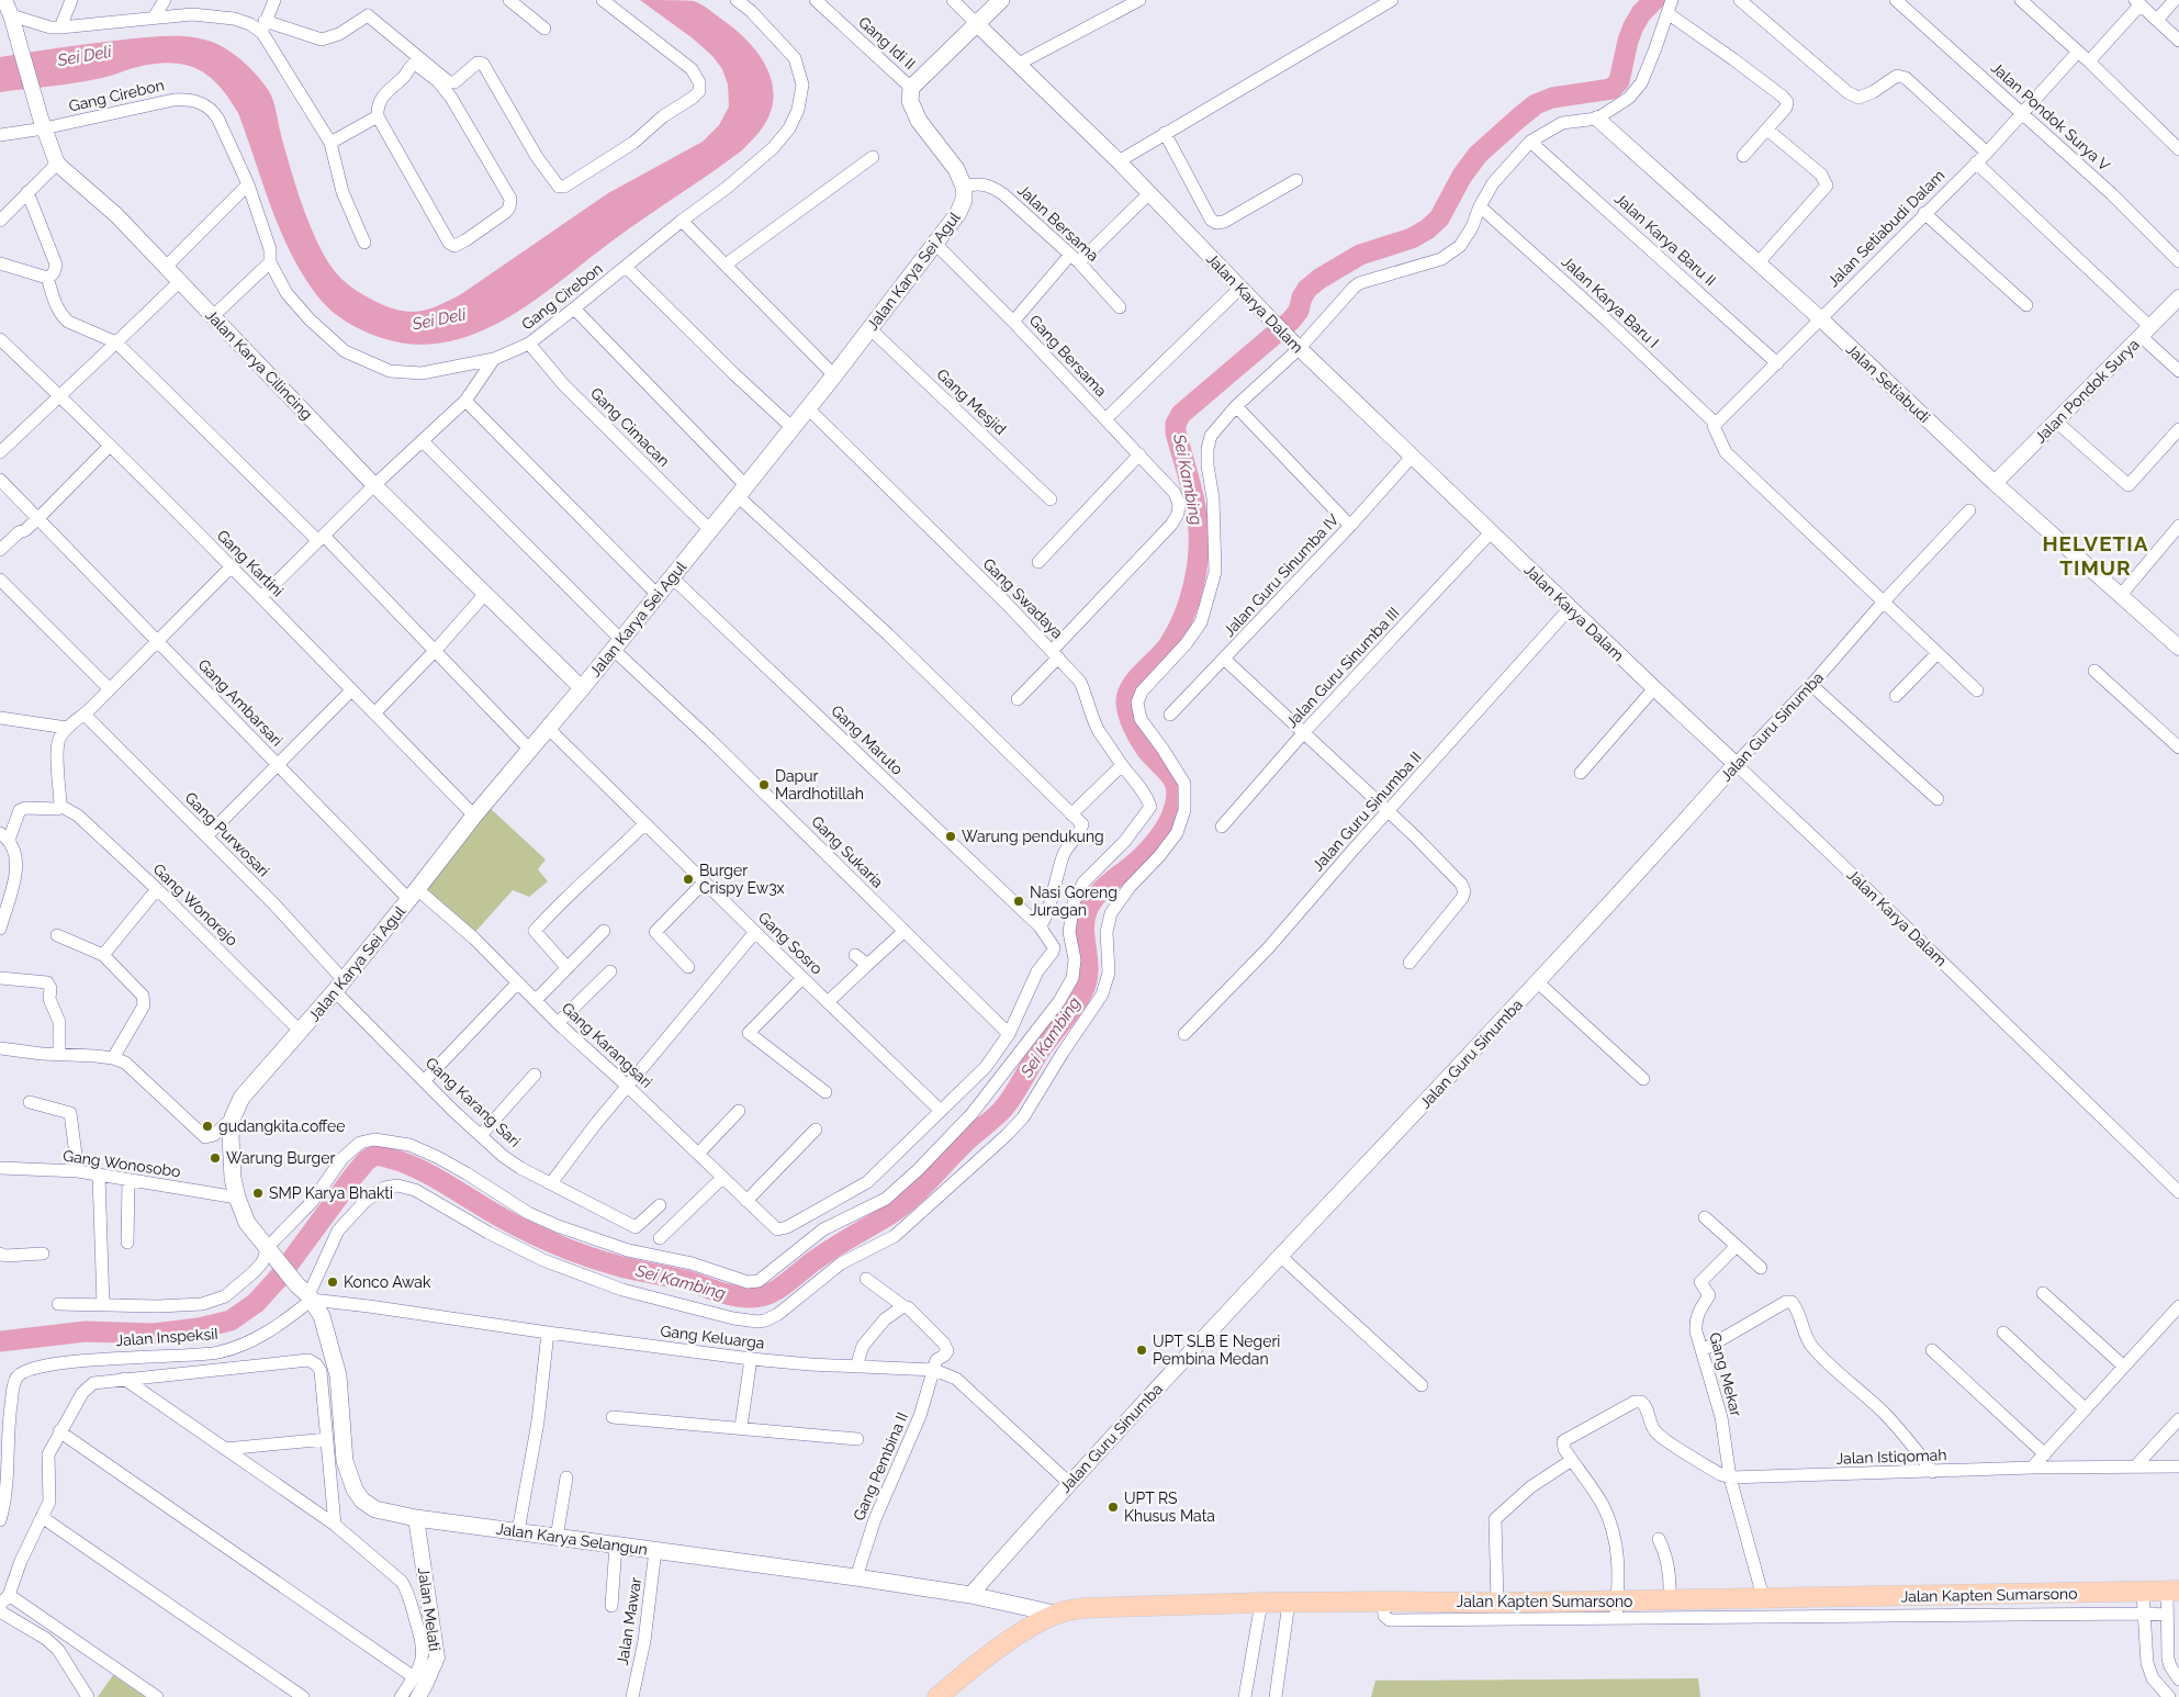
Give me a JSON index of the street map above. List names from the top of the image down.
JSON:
{
  "streets": {
    "highway": ["Jalan Kapten Sumarsono"],
    "main road": ["Jalan Karya Sei Agul", "Jalan Karya Selangun"],
    "street": [
      "Gang Idi II",
      "Gang Cirebon",
      "Jalan Pondok Surya V",
      "Jalan Bersama",
      "Jalan Setiabudi Dalam",
      "Jalan Karya Baru II",
      "Jalan Karya Baru I",
      "Jalan Karya Dalam",
      "Gang Bersama",
      "Jalan Karya Cilincing",
      "Jalan Setiabudi",
      "Jalan Pondok Surya",
      "Gang Mesjid",
      "Gang Cimacan",
      "Gang Kartini",
      "Jalan Guru Sinumba IV",
      "Gang Swadaya",
      "Jalan Guru Sinumba III",
      "Gang Ambarsari",
      "Jalan Guru Sinumba",
      "Gang Maruto",
      "Jalan Guru Sinumba II",
      "Gang Purwosari",
      "Gang Sukaria",
      "Gang Wonorejo",
      "Gang Sosro",
      "Gang Karangsari",
      "Gang Karang Sari",
      "Gang Wonosobo",
      "Jalan InspeksiI",
      "Gang Keluarga",
      "Gang Mekar",
      "Jalan Istiqomah",
      "Gang Pembina II",
      "Jalan Melati",
      "Jalan Mawar"
    ]
  },
  "crossings": [
    ["Gang Cirebon", "Jalan Karya Cilincing"],
    ["Gang Cirebon", "Gang Cimacan"],
    ["Jalan Pondok Surya V", "Jalan Setiabudi Dalam"],
    ["Jalan Bersama", "Jalan Karya Sei Agul"],
    ["Jalan Setiabudi Dalam", "Jalan Karya Baru II"],
    ["Jalan Setiabudi Dalam", "Jalan Karya Baru I"],
    ["Jalan Setiabudi Dalam", "Jalan Setiabudi"],
    ["Jalan Karya Sei Agul", "Gang Bersama"],
    ["Jalan Karya Sei Agul", "Jalan Karya Cilincing"],
    ["Jalan Karya Sei Agul", "Gang Mesjid"],
    ["Jalan Karya Sei Agul", "Gang Cimacan"],
    ["Jalan Karya Sei Agul", "Gang Kartini"],
    ["Jalan Karya Sei Agul", "Gang Swadaya"],
    ["Jalan Karya Sei Agul", "Gang Ambarsari"],
    ["Jalan Karya Sei Agul", "Gang Maruto"],
    ["Jalan Karya Sei Agul", "Gang Purwosari"],
    ["Jalan Karya Sei Agul", "Gang Sukaria"],
    ["Jalan Karya Sei Agul", "Gang Wonorejo"],
    ["Jalan Karya Sei Agul", "Gang Sosro"],
    ["Jalan Karya Sei Agul", "Gang Karangsari"],
    ["Jalan Karya Sei Agul", "Gang Karang Sari"],
    ["Jalan Karya Sei Agul", "Gang Wonosobo"],
    ["Jalan Karya Sei Agul", "Jalan Karya Selangun"],
    ["Jalan Karya Dalam", "Jalan Guru Sinumba IV"],
    ["Jalan Karya Dalam", "Jalan Guru Sinumba III"],
    ["Jalan Karya Dalam", "Jalan Guru Sinumba"],
    ["Jalan Karya Dalam", "Jalan Guru Sinumba II"],
    ["Gang Bersama", "Gang Swadaya"],
    ["Jalan Setiabudi", "Jalan Pondok Surya"],
    ["Gang Swadaya", "Jalan Karya Selangun"],
    ["Gang Ambarsari", "Gang Karangsari"],
    ["Jalan Guru Sinumba", "Gang Keluarga"],
    ["Jalan Guru Sinumba", "Jalan Karya Selangun"],
    ["Gang Maruto", "Gang Sukaria"],
    ["Gang Purwosari", "Gang Karang Sari"],
    ["Gang Sosro", "Gang Karangsari"],
    ["Jalan InspeksiI", "Gang Keluarga"],
    ["Jalan InspeksiI", "Jalan Karya Selangun"],
    ["Gang Keluarga", "Gang Pembina II"],
    ["Gang Keluarga", "Jalan Karya Selangun"],
    ["Gang Mekar", "Jalan Istiqomah"],
    ["Gang Pembina II", "Jalan Karya Selangun"],
    ["Jalan Karya Selangun", "Jalan Kapten Sumarsono"],
    ["Jalan Karya Selangun", "Jalan Melati"],
    ["Jalan Karya Selangun", "Jalan Mawar"]
  ],
  "districts": ["HELVETIA TIMUR"],
  "water": ["Sei Deli", "Sei Kambing"],
  "places": [
    "Dapur Mardhotillah",
    "Warung pendukung",
    "Burger Crispy Ew3x",
    "Nasi Goreng Juragan",
    "gudangkita.coffee",
    "Warung Burger",
    "SMP Karya Bhakti",
    "Konco Awak",
    "UPT SLB E Negeri Pembina Medan",
    "UPT RS Khusus Mata"
  ]
}
